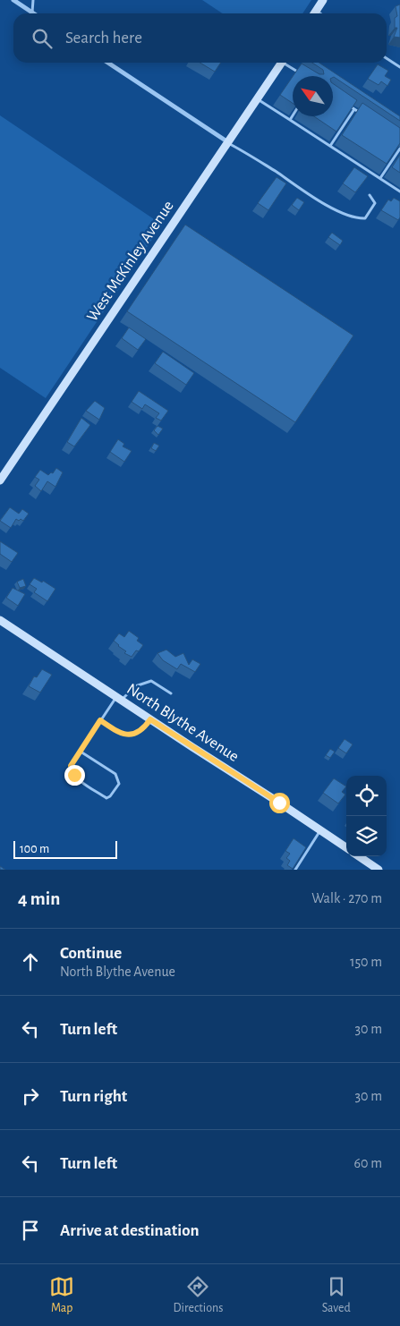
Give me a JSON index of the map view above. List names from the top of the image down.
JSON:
{
  "streets": {
    "main road": ["West McKinley Avenue", "North Blythe Avenue"]
  },
  "scale_bar": "100 m",
  "north": "top left",
  "page": {
    "search": "Search here",
    "scale": "100 m",
    "heading": ["4 min", "Walk · 270 m"],
    "list": [
      ["Continue", "North Blythe Avenue", "150 m"],
      ["Turn left", "30 m"],
      ["Turn right", "30 m"],
      ["Turn left", "60 m"],
      "Arrive at destination"
    ],
    "nav": ["Map", "Directions", "Saved"]
  }
}
